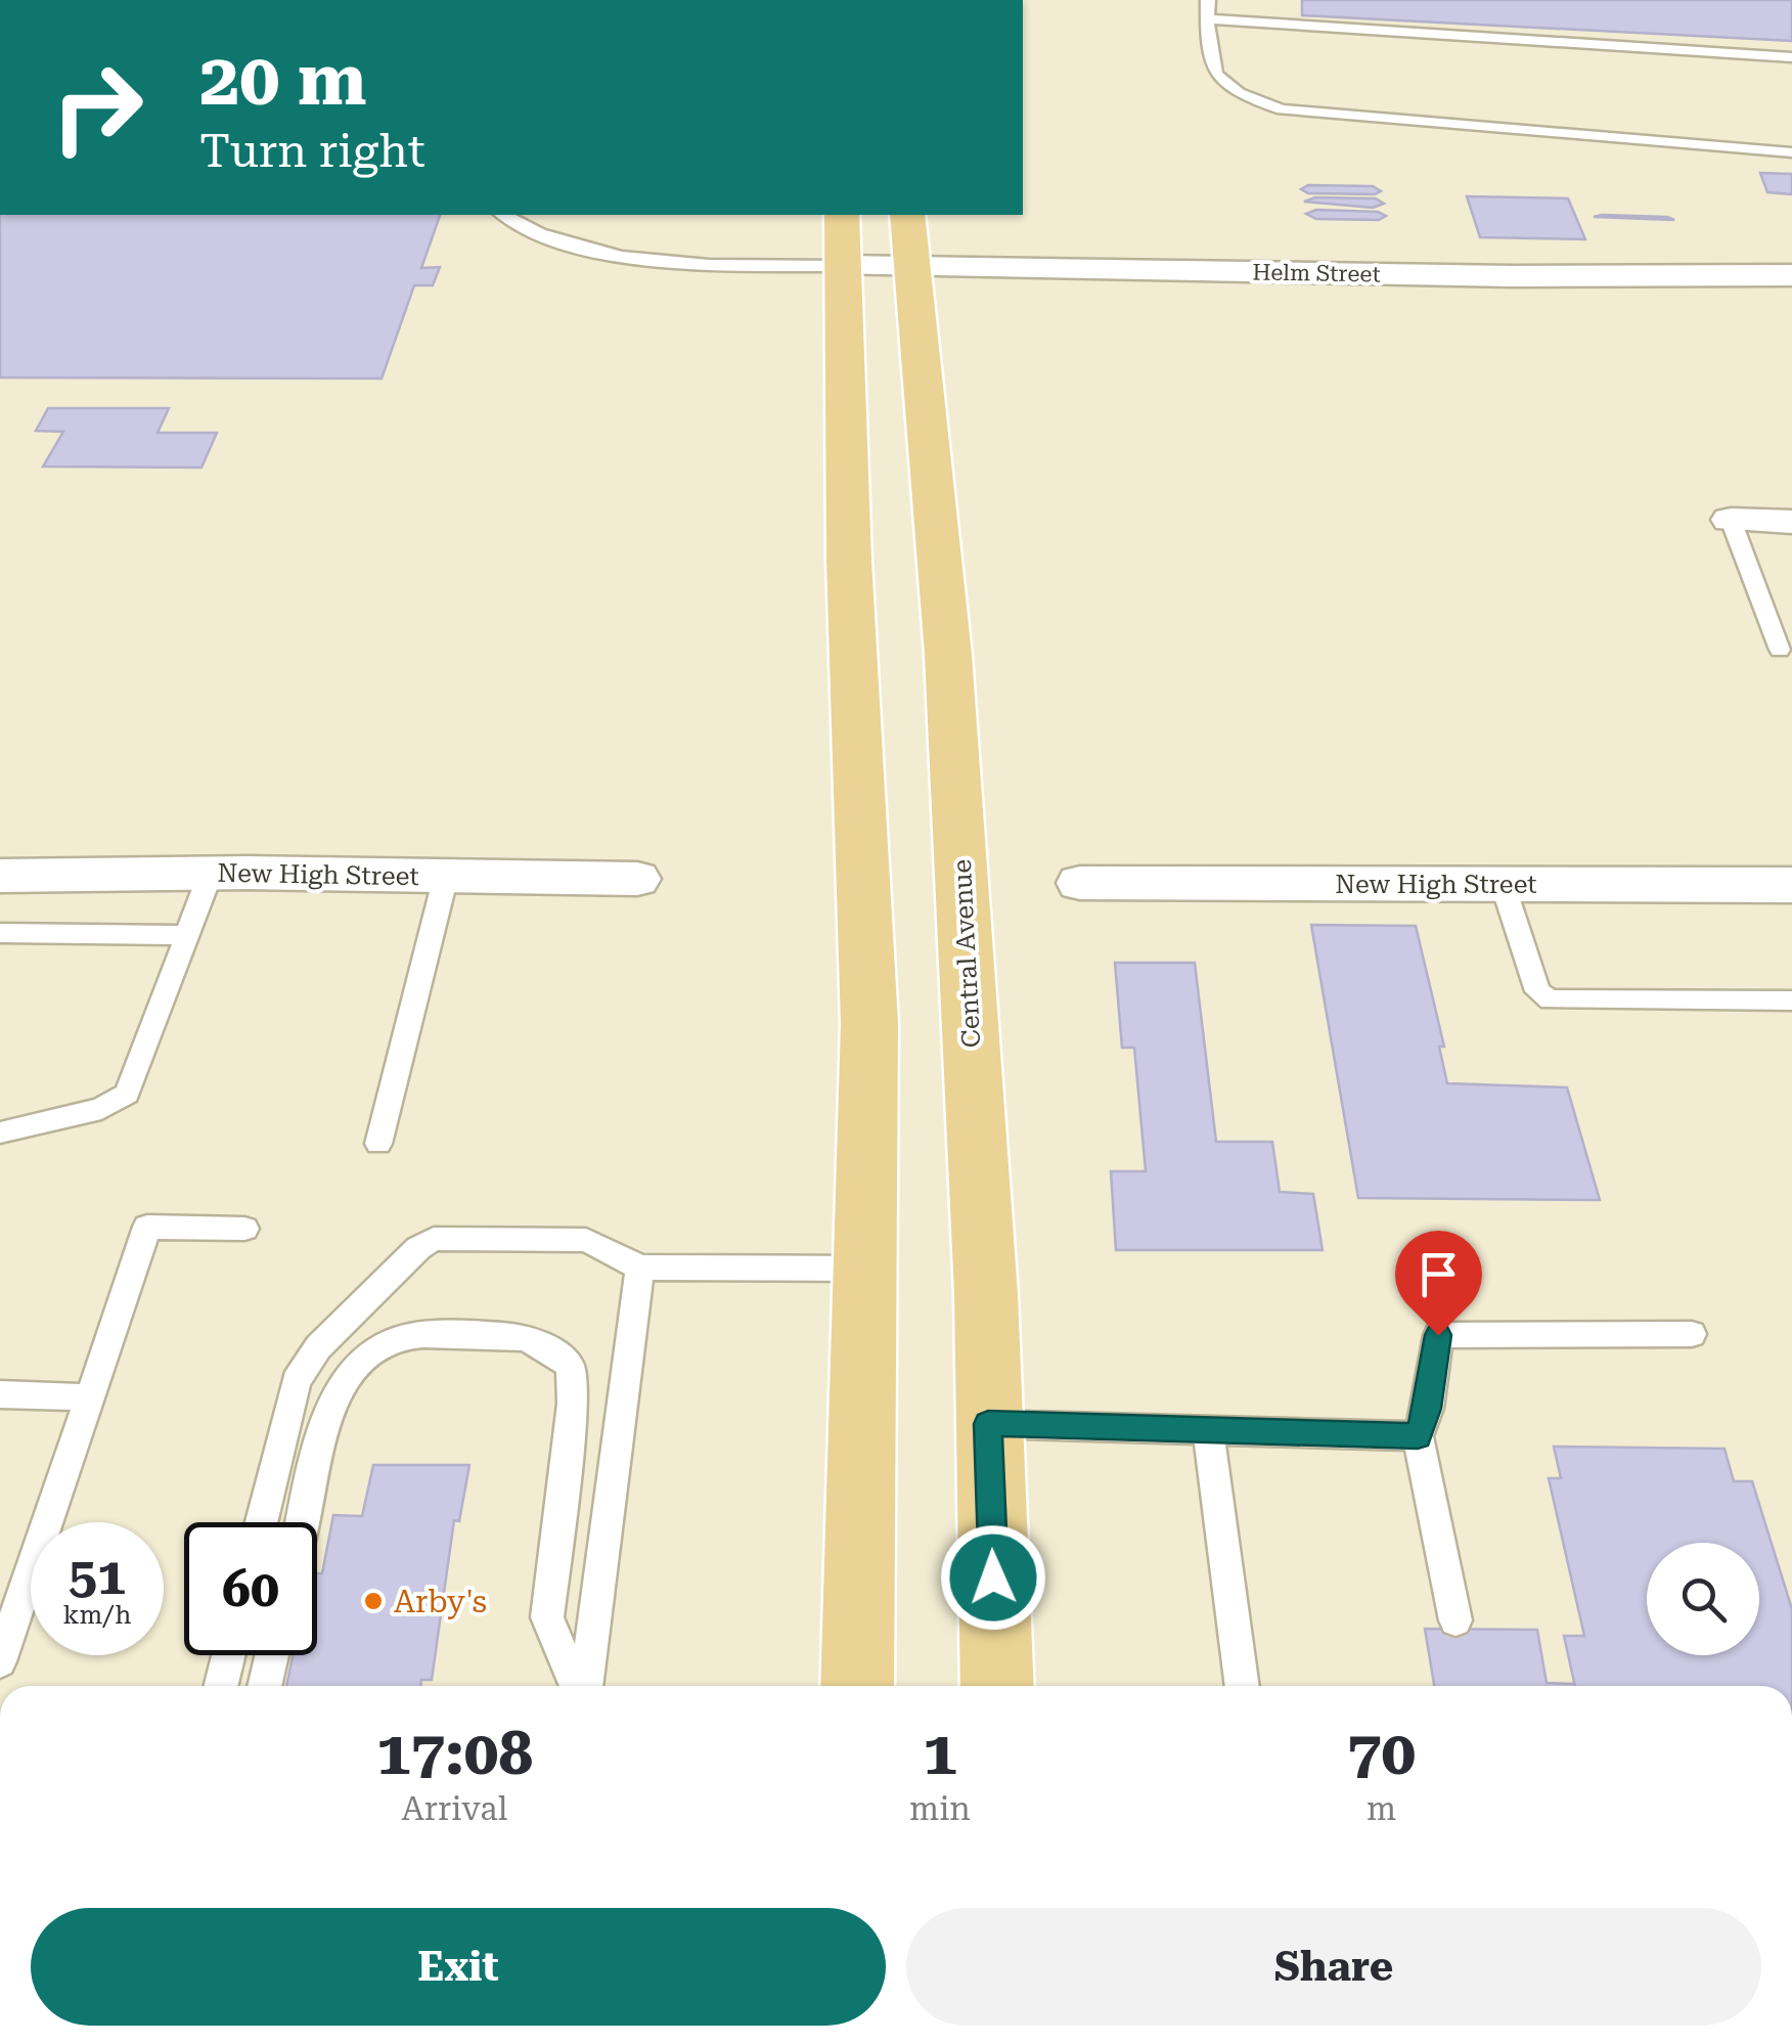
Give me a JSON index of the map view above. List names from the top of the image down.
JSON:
{
  "streets": {
    "main road": ["Central Avenue"],
    "street": ["Helm Street", "New High Street"]
  },
  "crossings": [
    ["Helm Street", "Central Avenue"]
  ],
  "places": ["Arby's"],
  "page": {
    "turn": ["20 m", "Turn right"],
    "speed": "51 km/h",
    "limit": "60",
    "eta": [
      "17:08",
      "Arrival",
      "1",
      "min",
      "70",
      "m"
    ],
    "buttons": ["Exit", "Share"]
  }
}
